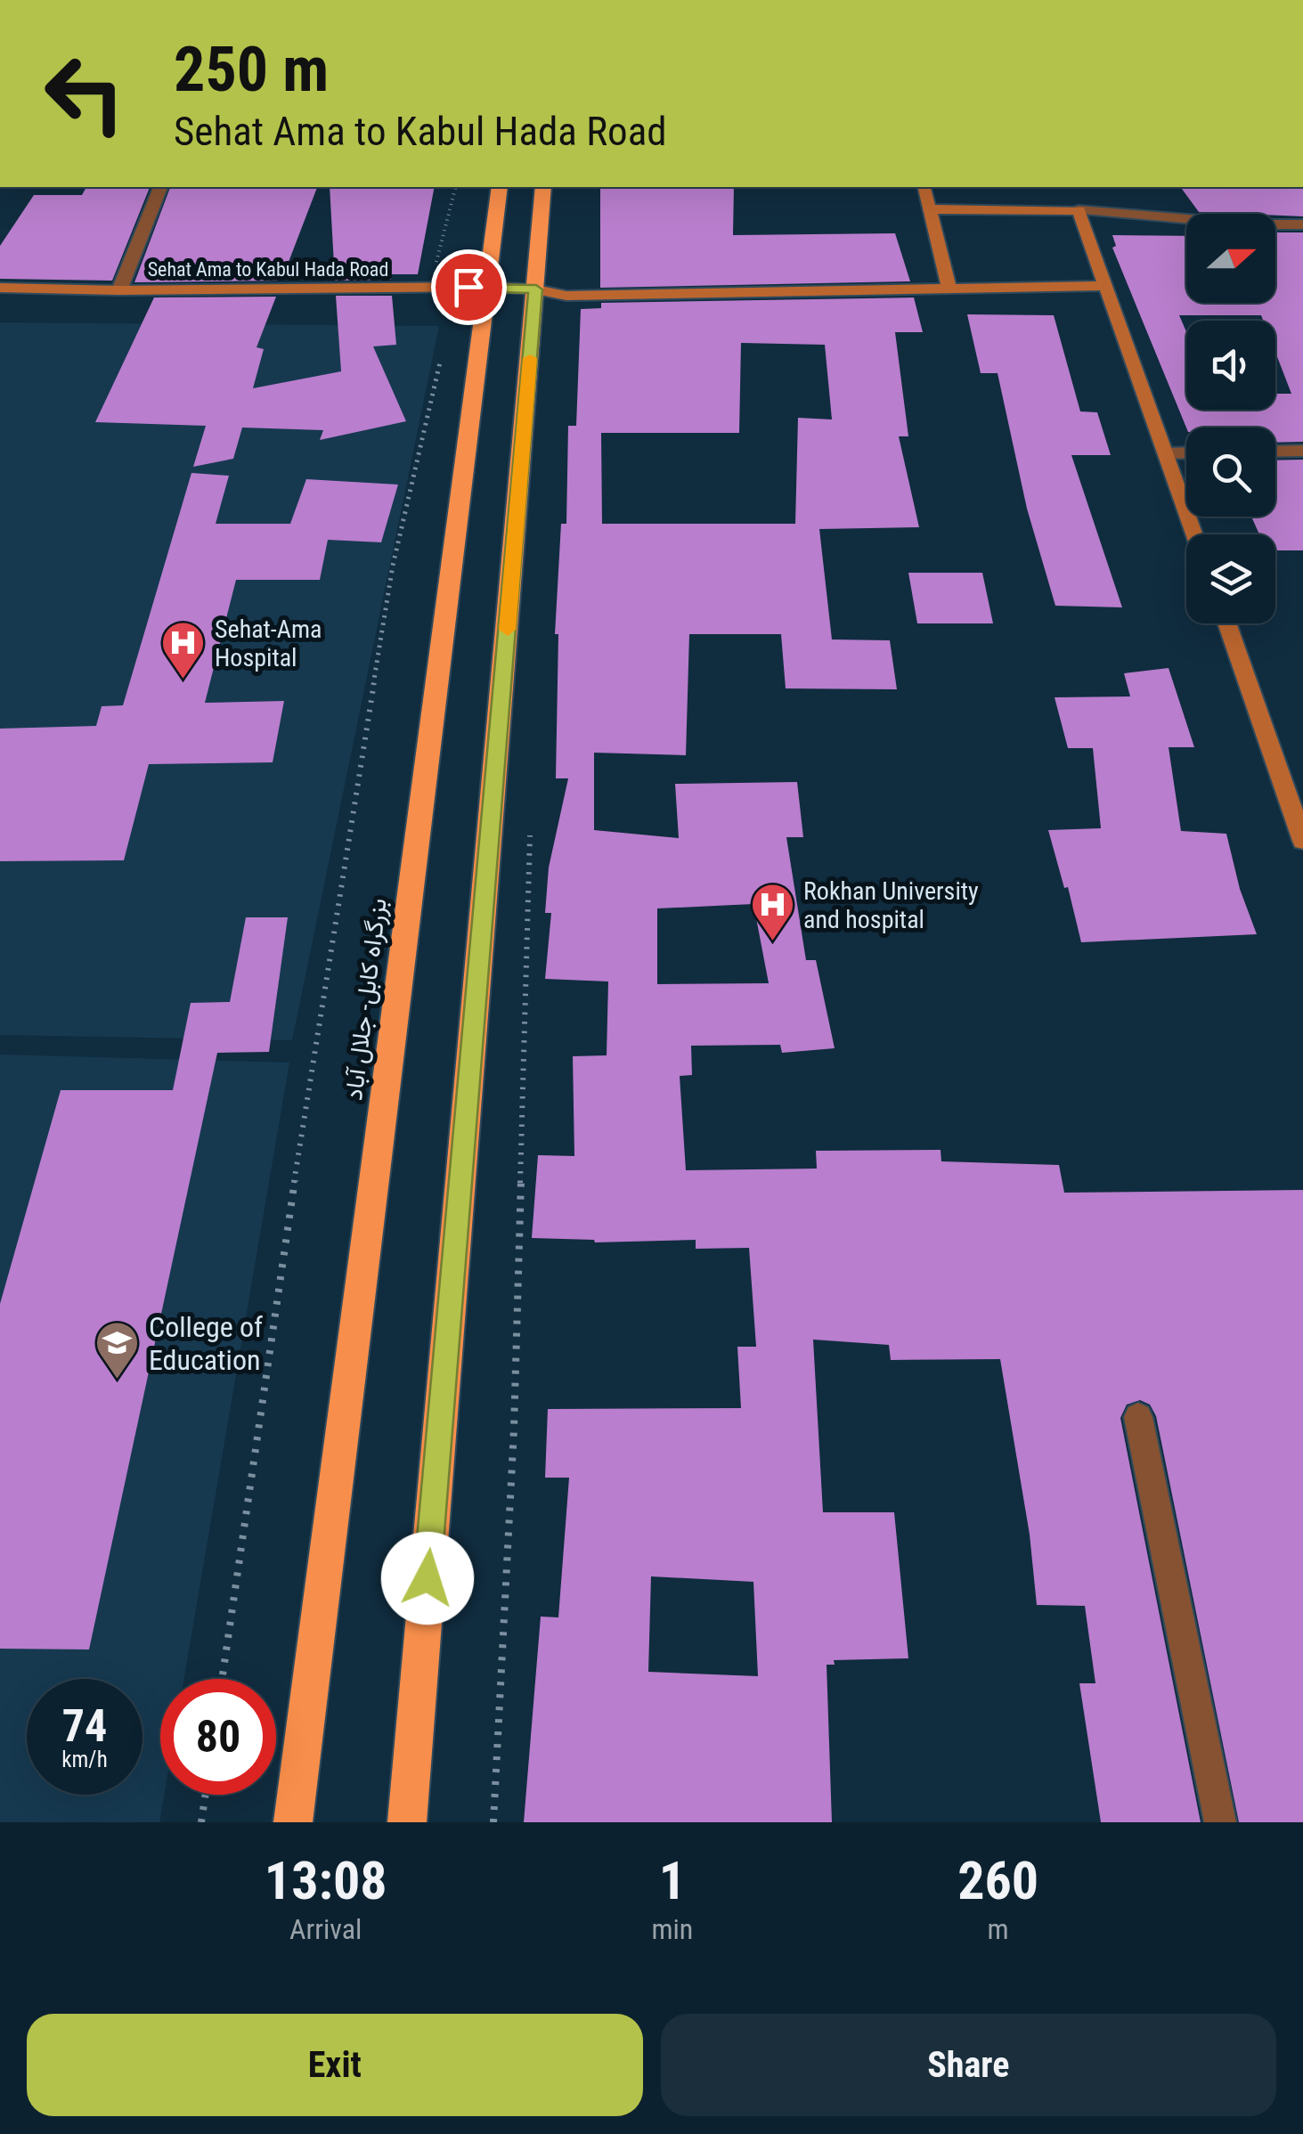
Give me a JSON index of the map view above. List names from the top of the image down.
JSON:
{
  "streets": {
    "highway": ["بزرگراه کابل- جلال آباد"],
    "street": ["Sehat Ama to Kabul Hada Road"]
  },
  "crossings": [
    ["Sehat Ama to Kabul Hada Road", "بزرگراه کابل- جلال آباد"]
  ],
  "places": {
    "hospital": ["Sehat-Ama Hospital", "Rokhan University and hospital"],
    "school or university": ["College of Education"]
  },
  "north": "right",
  "page": {
    "turn": ["250 m", "Sehat Ama to Kabul Hada Road"],
    "speed": "74 km/h",
    "limit": "80",
    "eta": [
      "13:08",
      "Arrival",
      "1",
      "min",
      "260",
      "m"
    ],
    "buttons": ["Exit", "Share"]
  }
}
